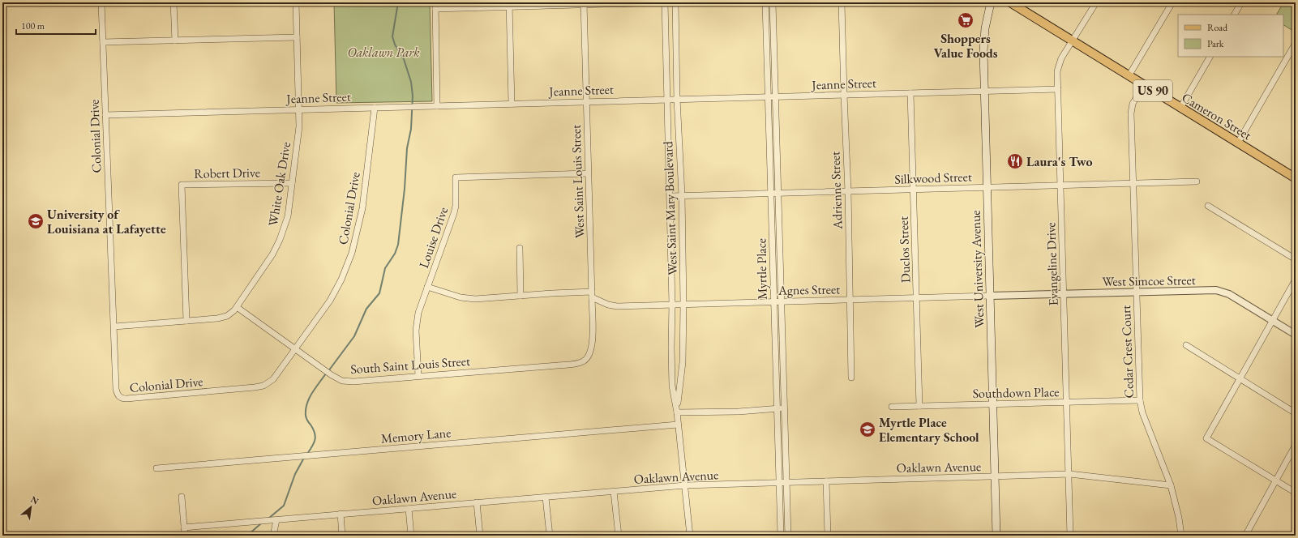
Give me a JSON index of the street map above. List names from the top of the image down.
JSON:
{
  "streets": {
    "main road": ["US 90", "Cameron Street", "West University Avenue"],
    "street": [
      "Jeanne Street",
      "Colonial Drive",
      "Robert Drive",
      "Silkwood Street",
      "West Saint Louis Street",
      "White Oak Drive",
      "Adrienne Street",
      "West Saint Mary Boulevard",
      "Louise Drive",
      "Duclos Street",
      "Evangeline Drive",
      "Myrtle Place",
      "West Simcoe Street",
      "Agnes Street",
      "Cedar Crest Court",
      "South Saint Louis Street",
      "Southdown Place",
      "Memory Lane",
      "Oaklawn Avenue"
    ]
  },
  "crossings": [
    ["Jeanne Street", "Colonial Drive"],
    ["Jeanne Street", "West Saint Louis Street"],
    ["Jeanne Street", "White Oak Drive"],
    ["Jeanne Street", "Adrienne Street"],
    ["Jeanne Street", "West Saint Mary Boulevard"],
    ["Jeanne Street", "Duclos Street"],
    ["Jeanne Street", "Evangeline Drive"],
    ["Jeanne Street", "Myrtle Place"],
    ["Jeanne Street", "West University Avenue"],
    ["Cameron Street", "Evangeline Drive"],
    ["Cameron Street", "Cedar Crest Court"],
    ["Colonial Drive", "White Oak Drive"],
    ["Colonial Drive", "South Saint Louis Street"],
    ["Robert Drive", "White Oak Drive"],
    ["Silkwood Street", "Adrienne Street"],
    ["Silkwood Street", "West Saint Mary Boulevard"],
    ["Silkwood Street", "Duclos Street"],
    ["Silkwood Street", "Evangeline Drive"],
    ["Silkwood Street", "Myrtle Place"],
    ["Silkwood Street", "West University Avenue"],
    ["Silkwood Street", "Cedar Crest Court"],
    ["West Saint Louis Street", "Louise Drive"],
    ["West Saint Louis Street", "Agnes Street"],
    ["West Saint Louis Street", "South Saint Louis Street"],
    ["White Oak Drive", "South Saint Louis Street"],
    ["Adrienne Street", "Agnes Street"],
    ["West Saint Mary Boulevard", "Agnes Street"],
    ["West Saint Mary Boulevard", "Memory Lane"],
    ["West Saint Mary Boulevard", "Oaklawn Avenue"],
    ["Louise Drive", "Agnes Street"],
    ["Louise Drive", "South Saint Louis Street"],
    ["Duclos Street", "Agnes Street"],
    ["Duclos Street", "Southdown Place"],
    ["Evangeline Drive", "West Simcoe Street"],
    ["Evangeline Drive", "Southdown Place"],
    ["Evangeline Drive", "Oaklawn Avenue"],
    ["Myrtle Place", "Agnes Street"],
    ["Myrtle Place", "Oaklawn Avenue"],
    ["West University Avenue", "West Simcoe Street"],
    ["West University Avenue", "Agnes Street"],
    ["West University Avenue", "Southdown Place"],
    ["West University Avenue", "Oaklawn Avenue"],
    ["West Simcoe Street", "Agnes Street"],
    ["West Simcoe Street", "Cedar Crest Court"],
    ["Cedar Crest Court", "Southdown Place"],
    ["Cedar Crest Court", "Oaklawn Avenue"]
  ],
  "parks": ["Oaklawn Park"],
  "places": {
    "supermarket": ["Shoppers Value Foods"],
    "restaurant": ["Laura's Two"],
    "school or university": ["University of Louisiana at Lafayette", "Myrtle Place Elementary School"]
  },
  "legend": ["Road", "Park"],
  "scale_bar": "100 m",
  "north": "top right"
}
